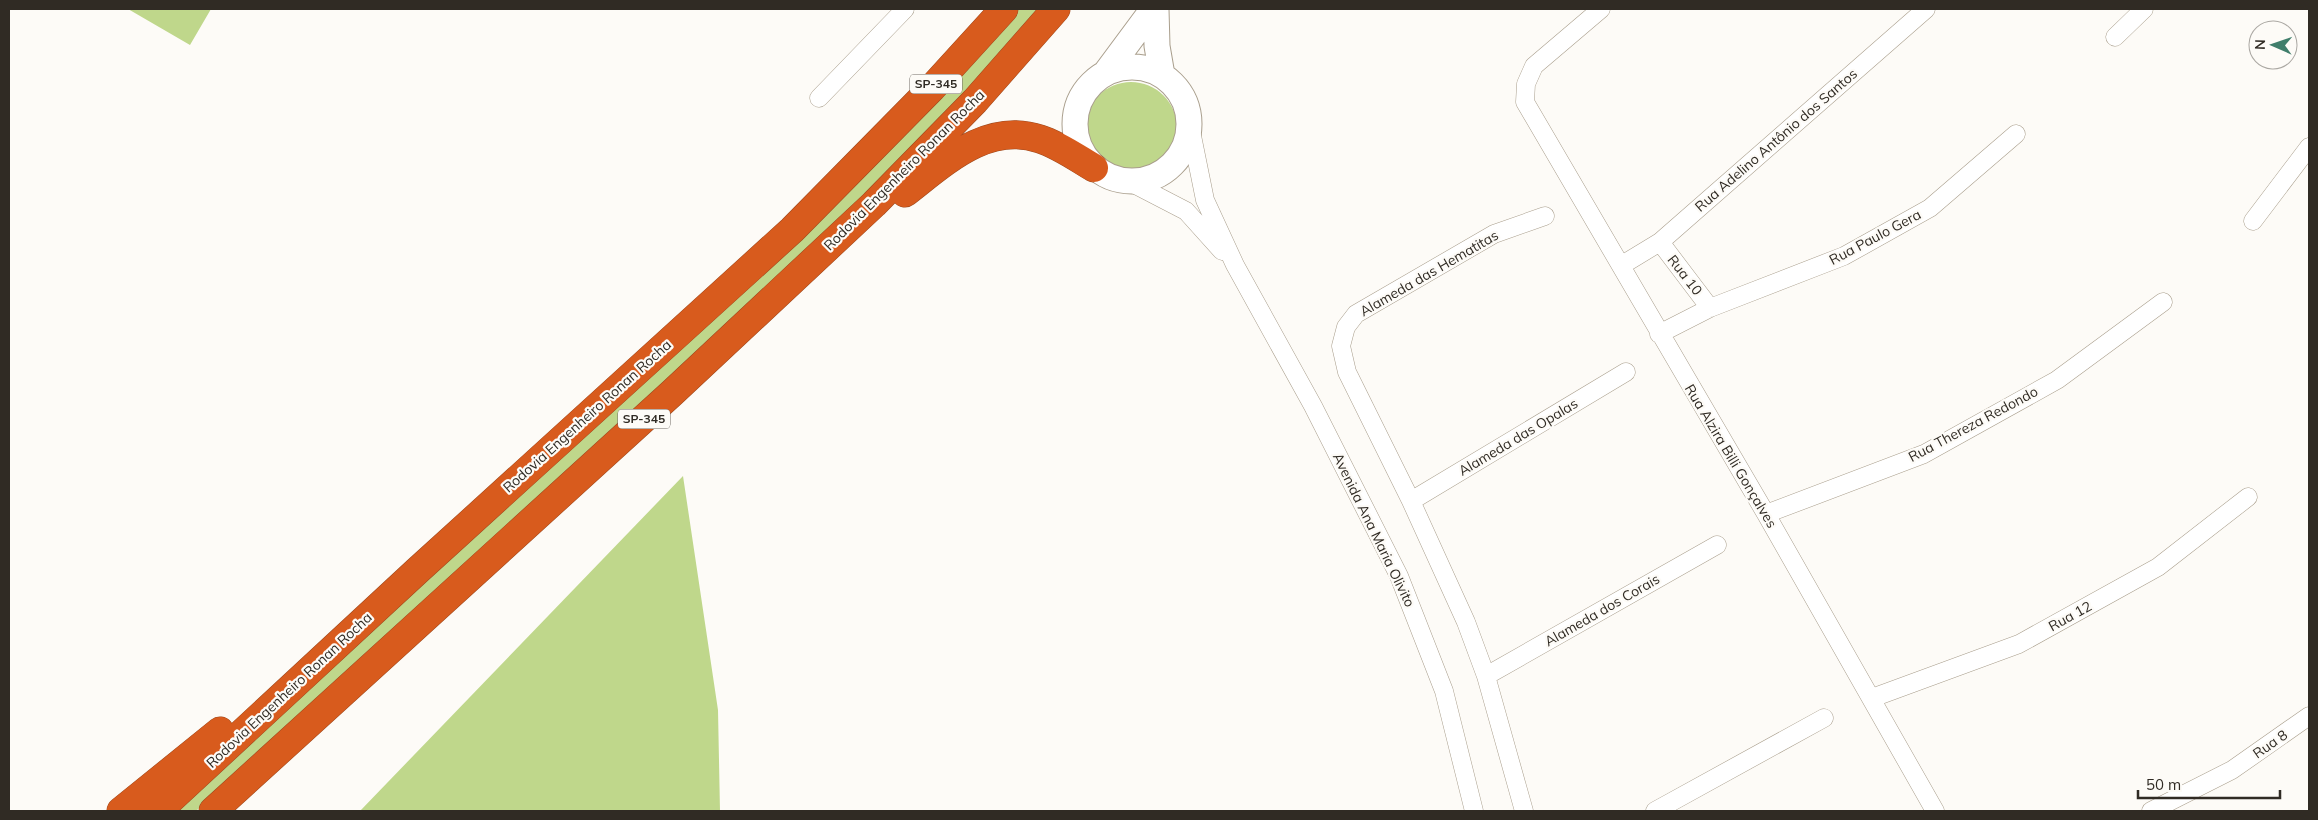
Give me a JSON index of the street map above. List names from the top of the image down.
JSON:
{
  "streets": {
    "highway": ["SP-345", "Rodovia Engenheiro Ronan Rocha"],
    "street": [
      "Rua Adelino Antônio dos Santos",
      "Rua Paulo Gera",
      "Alameda das Hematitas",
      "Rua 10",
      "Rua Thereza Redondo",
      "Alameda das Opalas",
      "Rua Alzira Billi Gonçalves",
      "Avenida Ana Maria Olivito",
      "Alameda dos Corais",
      "Rua 12",
      "Rua 8"
    ]
  },
  "crossings": [
    ["Rua Adelino Antônio dos Santos", "Rua 10"],
    ["Rua Adelino Antônio dos Santos", "Rua Alzira Billi Gonçalves"],
    ["Rua Paulo Gera", "Rua 10"],
    ["Rua Paulo Gera", "Rua Alzira Billi Gonçalves"],
    ["Alameda das Hematitas", "Alameda das Opalas"],
    ["Rua Thereza Redondo", "Rua Alzira Billi Gonçalves"],
    ["Rua Alzira Billi Gonçalves", "Rua 12"]
  ],
  "scale_bar": "50 m",
  "north": "left"
}
